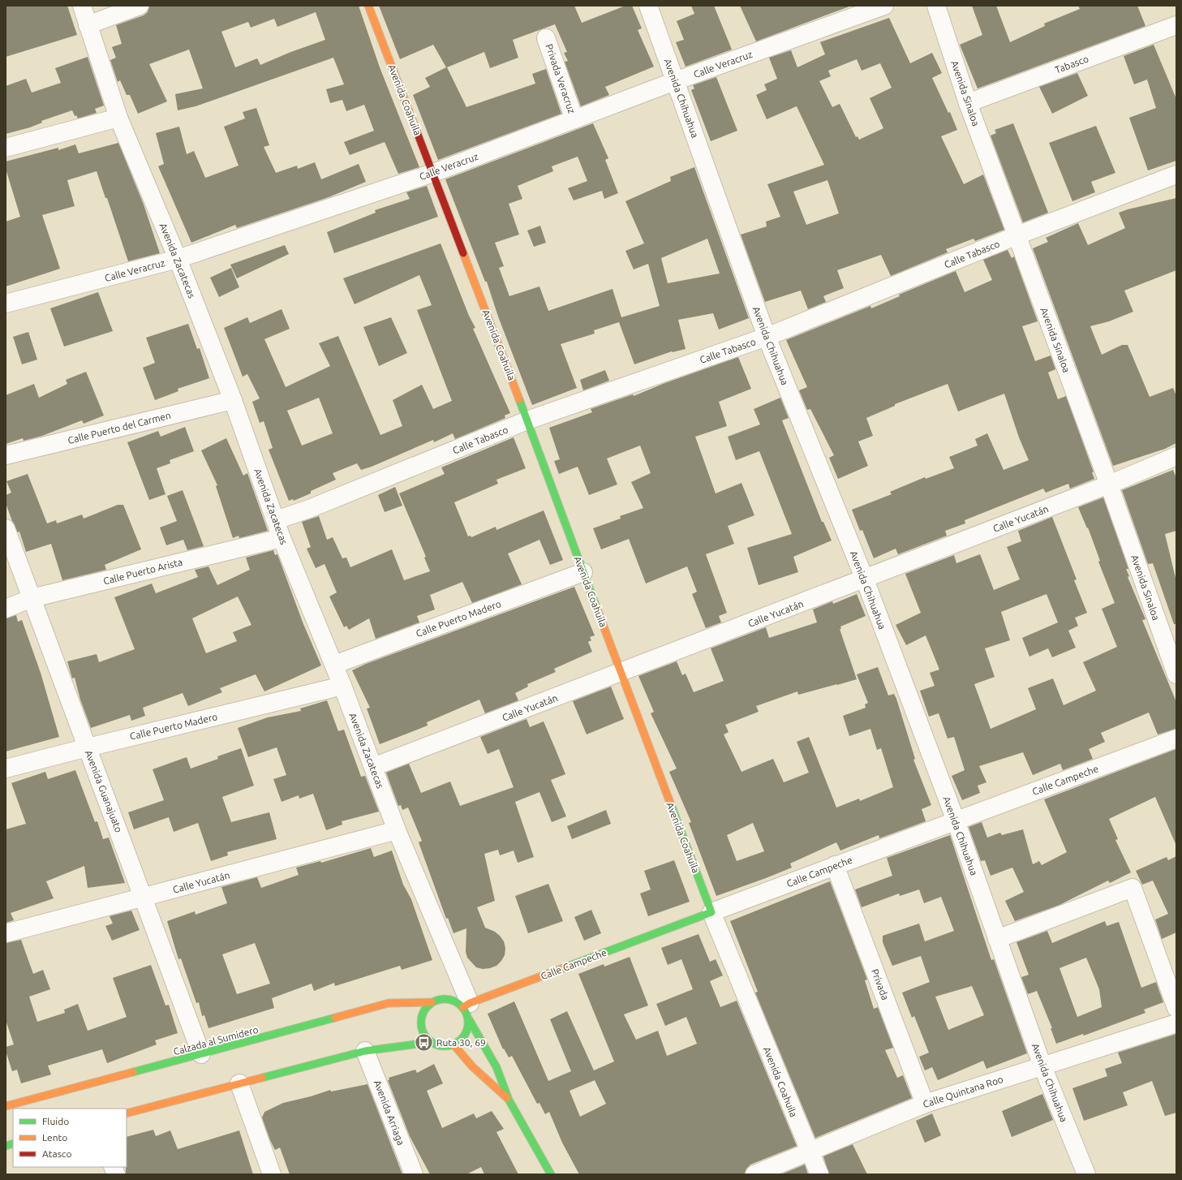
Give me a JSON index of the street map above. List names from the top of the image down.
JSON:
{
  "streets": {
    "street": [
      "Calle Veracruz",
      "Tabasco",
      "Privada Veracruz",
      "Avenida Sinaloa",
      "Avenida Chihuahua",
      "Avenida Coahuila",
      "Calle Tabasco",
      "Avenida Zacatecas",
      "Calle Puerto del Carmen",
      "Calle Yucatán",
      "Calle Puerto Arista",
      "Calle Puerto Madero",
      "Calle Campeche",
      "Avenida Guanajuato",
      "Privada",
      "Calzada al Sumidero",
      "Calle Quintana Roo",
      "Avenida Arriaga"
    ]
  },
  "crossings": [
    ["Calle Veracruz", "Privada Veracruz"],
    ["Calle Veracruz", "Avenida Chihuahua"],
    ["Calle Veracruz", "Avenida Coahuila"],
    ["Calle Veracruz", "Avenida Zacatecas"],
    ["Tabasco", "Avenida Sinaloa"],
    ["Avenida Sinaloa", "Calle Tabasco"],
    ["Avenida Sinaloa", "Calle Yucatán"],
    ["Avenida Chihuahua", "Calle Tabasco"],
    ["Avenida Chihuahua", "Calle Yucatán"],
    ["Avenida Chihuahua", "Calle Campeche"],
    ["Avenida Chihuahua", "Calle Quintana Roo"],
    ["Avenida Coahuila", "Calle Tabasco"],
    ["Avenida Coahuila", "Calle Yucatán"],
    ["Avenida Coahuila", "Calle Puerto Madero"],
    ["Avenida Coahuila", "Calle Campeche"],
    ["Avenida Coahuila", "Calle Quintana Roo"],
    ["Calle Tabasco", "Avenida Zacatecas"],
    ["Avenida Zacatecas", "Calle Puerto del Carmen"],
    ["Avenida Zacatecas", "Calle Yucatán"],
    ["Avenida Zacatecas", "Calle Puerto Arista"],
    ["Avenida Zacatecas", "Calle Puerto Madero"],
    ["Avenida Zacatecas", "Calle Campeche"],
    ["Avenida Zacatecas", "Calzada al Sumidero"],
    ["Calle Yucatán", "Avenida Guanajuato"],
    ["Calle Puerto Arista", "Avenida Guanajuato"],
    ["Calle Puerto Madero", "Avenida Guanajuato"],
    ["Calle Campeche", "Privada"],
    ["Calle Campeche", "Calzada al Sumidero"],
    ["Avenida Guanajuato", "Calzada al Sumidero"],
    ["Privada", "Calle Quintana Roo"]
  ],
  "places": {
    "bus stop": ["Ruta 30, 69"]
  },
  "legend": ["Fluido", "Lento", "Atasco"]
}
